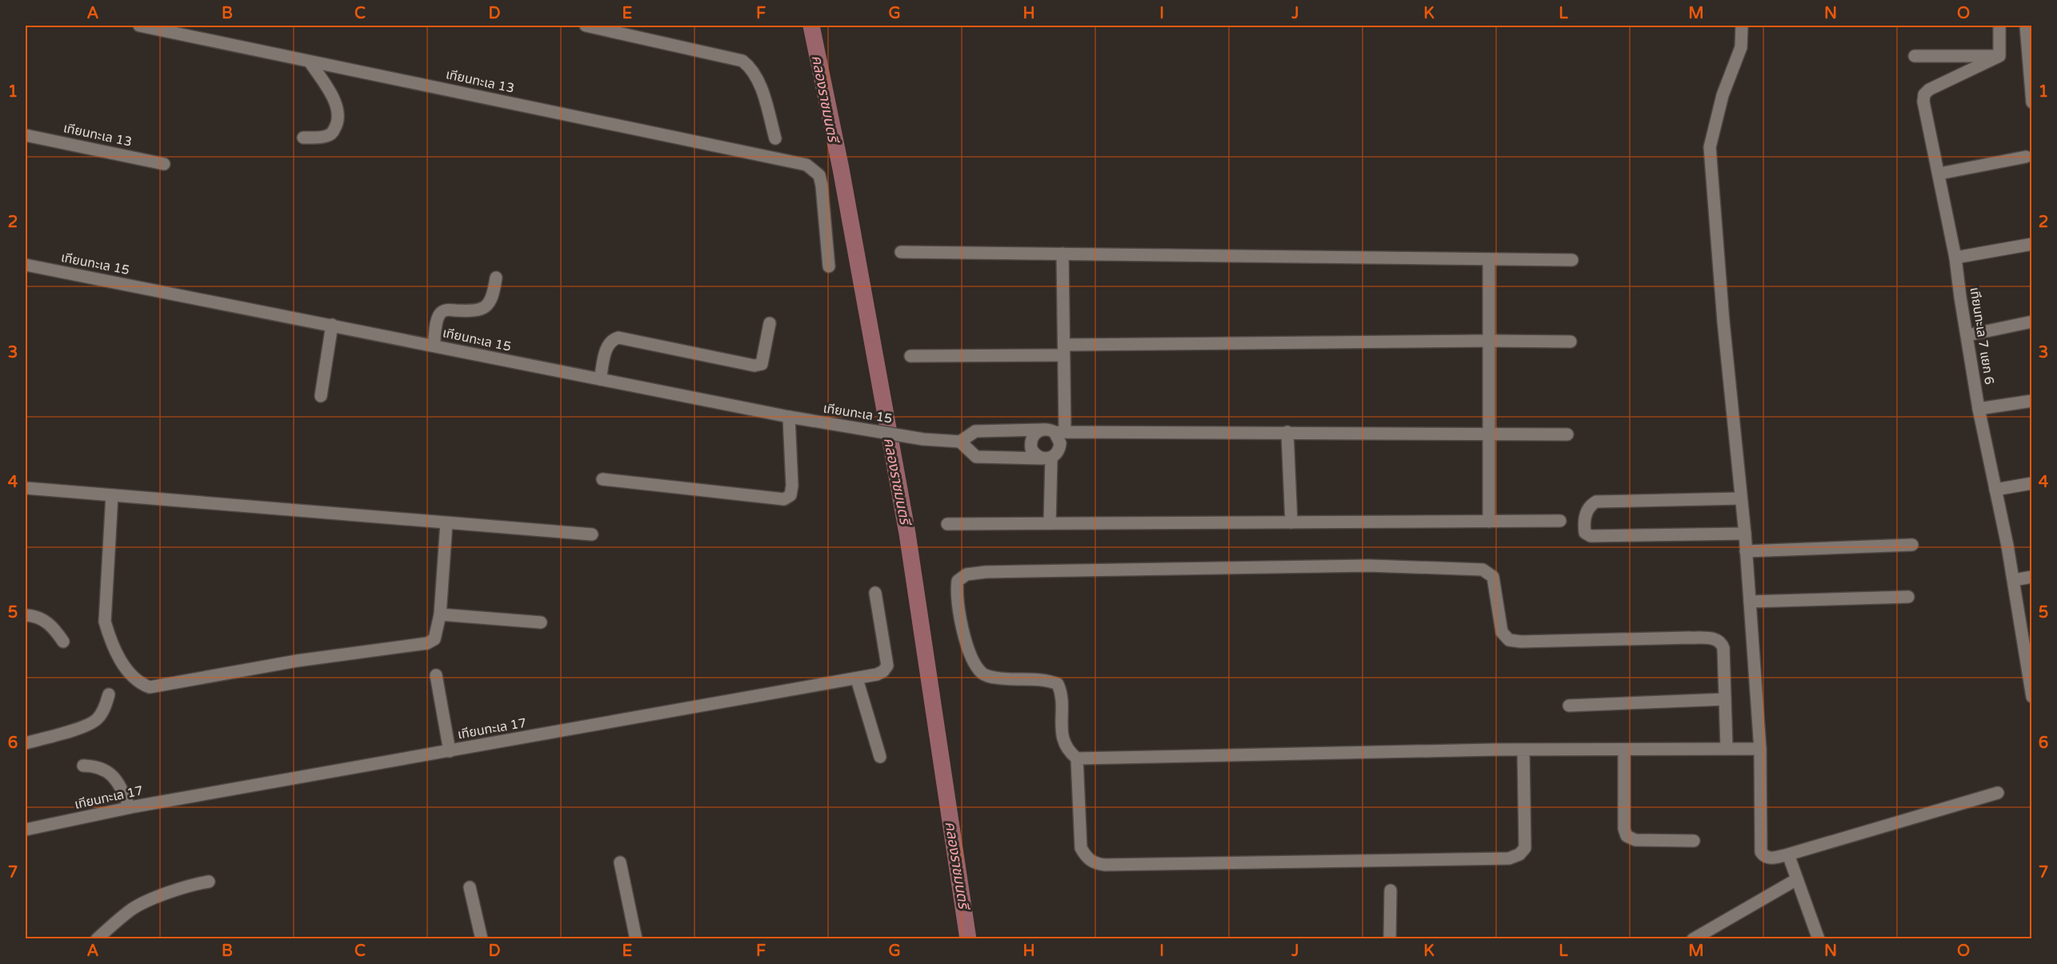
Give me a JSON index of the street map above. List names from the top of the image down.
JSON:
{
  "streets": {
    "street": [
      "เทียนทะเล 13",
      "เทียนทะเล 15",
      "เทียนทะเล 7 แยก 6",
      "เทียนทะเล 17"
    ]
  },
  "water": ["คลองราชมนตรี"],
  "grid": {
    "columns": [
      "A",
      "B",
      "C",
      "D",
      "E",
      "F",
      "G",
      "H",
      "I",
      "J",
      "K",
      "L",
      "M",
      "N",
      "O"
    ],
    "rows": [
      "1",
      "2",
      "3",
      "4",
      "5",
      "6",
      "7"
    ]
  }
}
